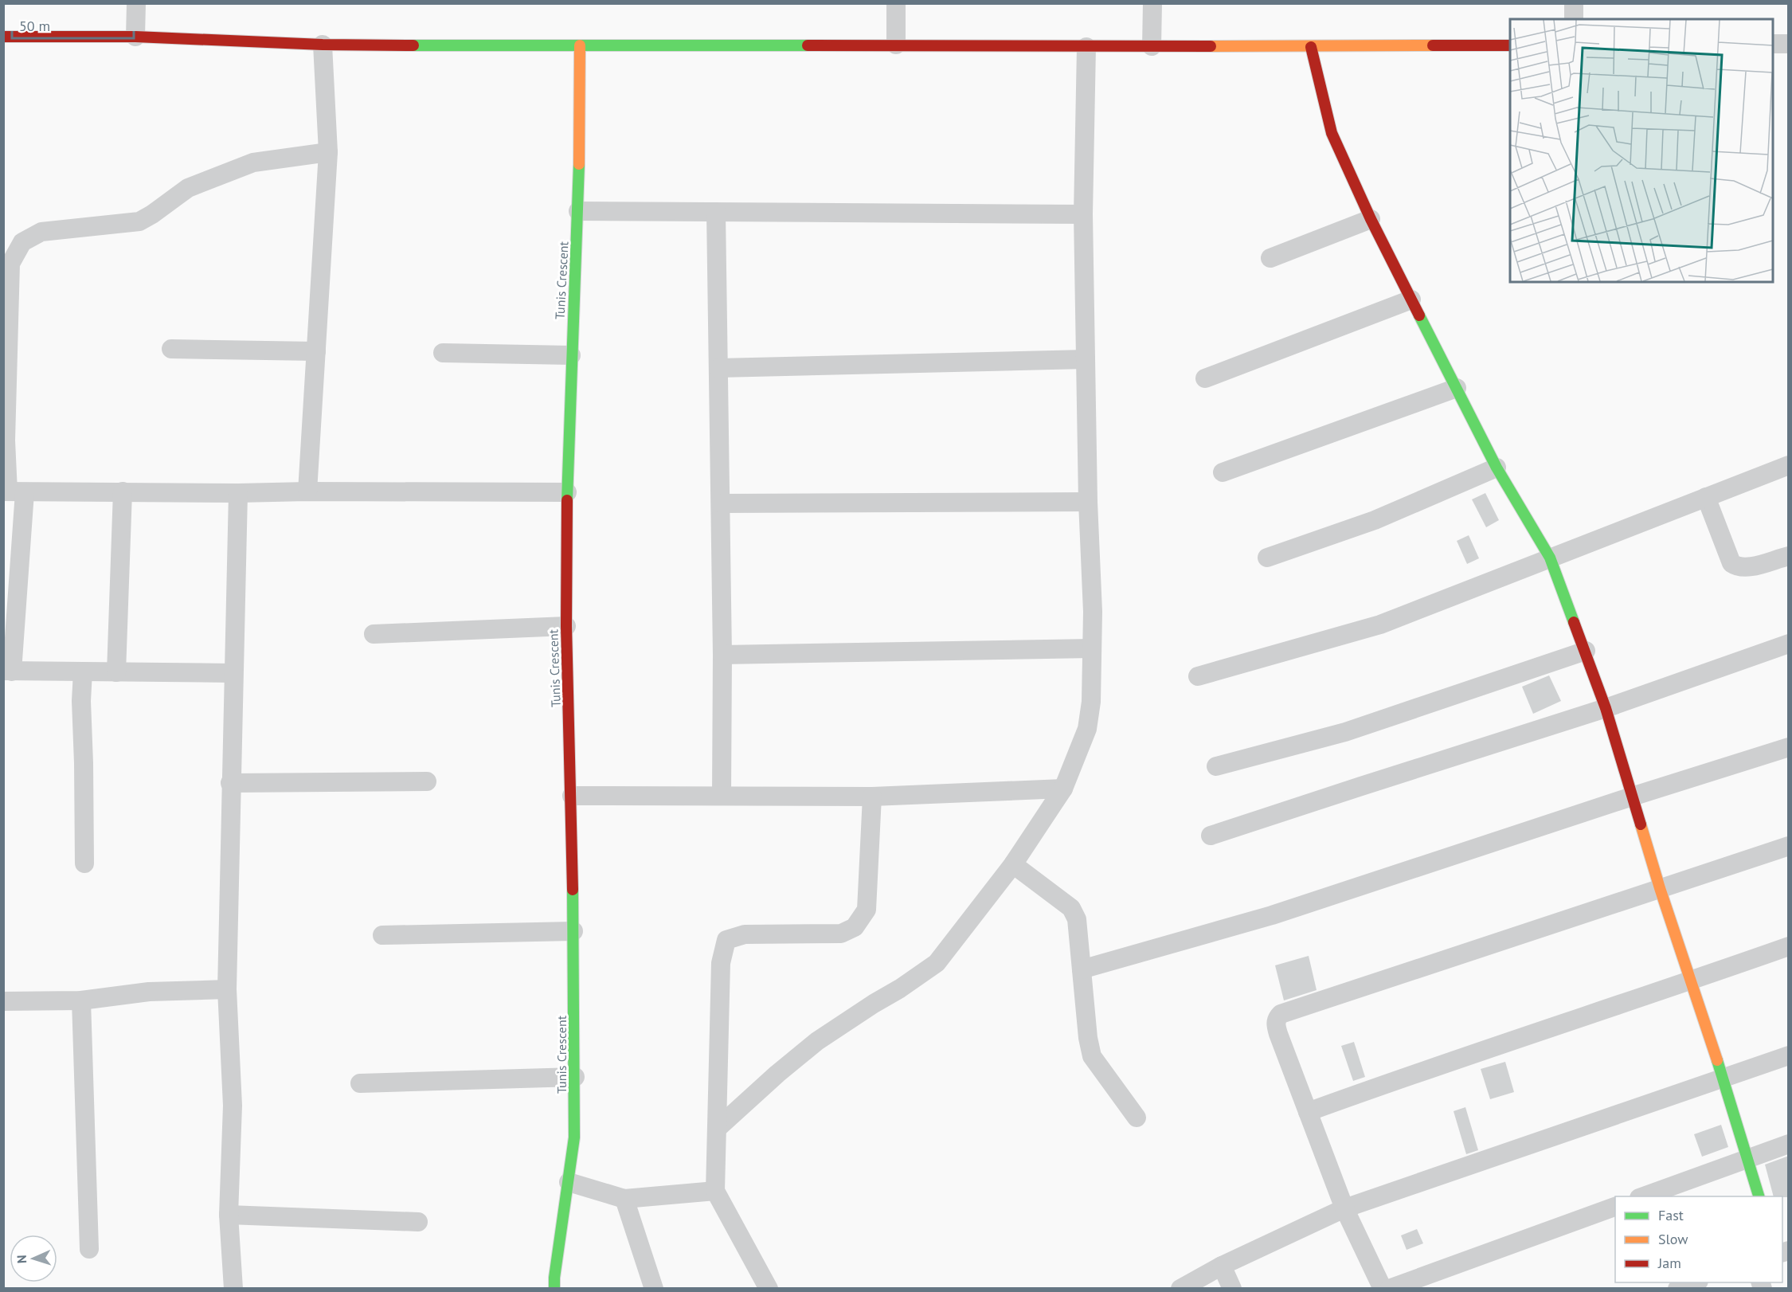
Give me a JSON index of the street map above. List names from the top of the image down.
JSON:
{
  "streets": {
    "street": ["Tunis Crescent"]
  },
  "legend": ["Fast", "Slow", "Jam"],
  "scale_bar": "50 m",
  "north": "left"
}
